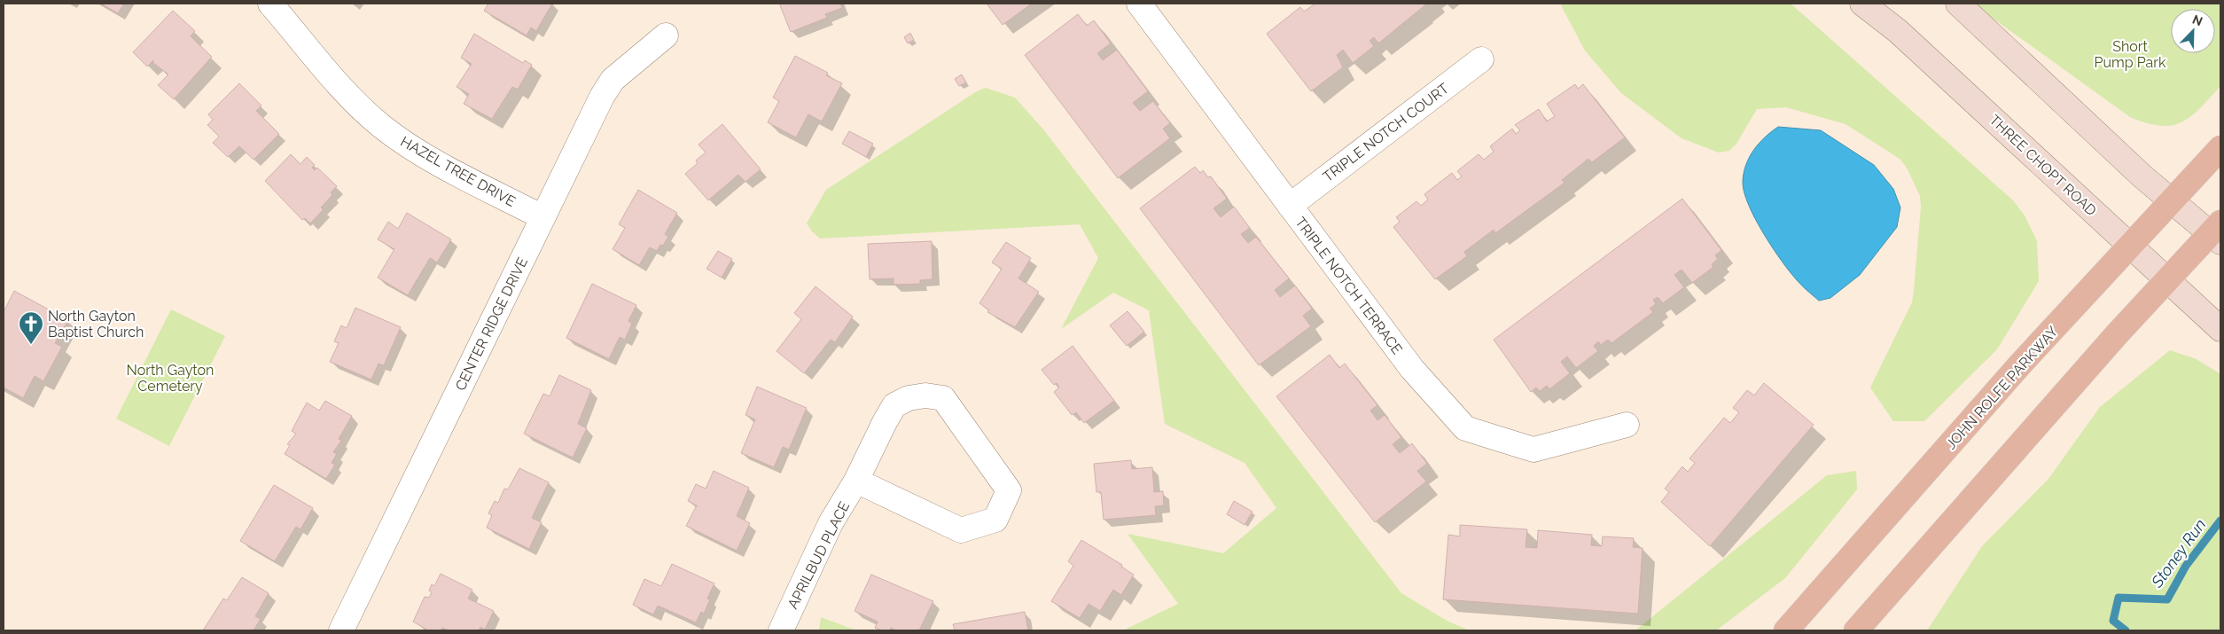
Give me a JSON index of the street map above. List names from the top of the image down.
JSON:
{
  "streets": {
    "main road": ["THREE CHOPT ROAD", "JOHN ROLFE PARKWAY"],
    "street": [
      "TRIPLE NOTCH COURT",
      "HAZEL TREE DRIVE",
      "TRIPLE NOTCH TERRACE",
      "CENTER RIDGE DRIVE",
      "APRILBUD PLACE"
    ]
  },
  "crossings": [
    ["TRIPLE NOTCH COURT", "TRIPLE NOTCH TERRACE"],
    ["THREE CHOPT ROAD", "JOHN ROLFE PARKWAY"],
    ["HAZEL TREE DRIVE", "CENTER RIDGE DRIVE"]
  ],
  "water": ["Stoney Run"],
  "parks": ["Short Pump Park", "North Gayton Cemetery"],
  "places": {
    "church": ["North Gayton Baptist Church"]
  },
  "north": "top right"
}
